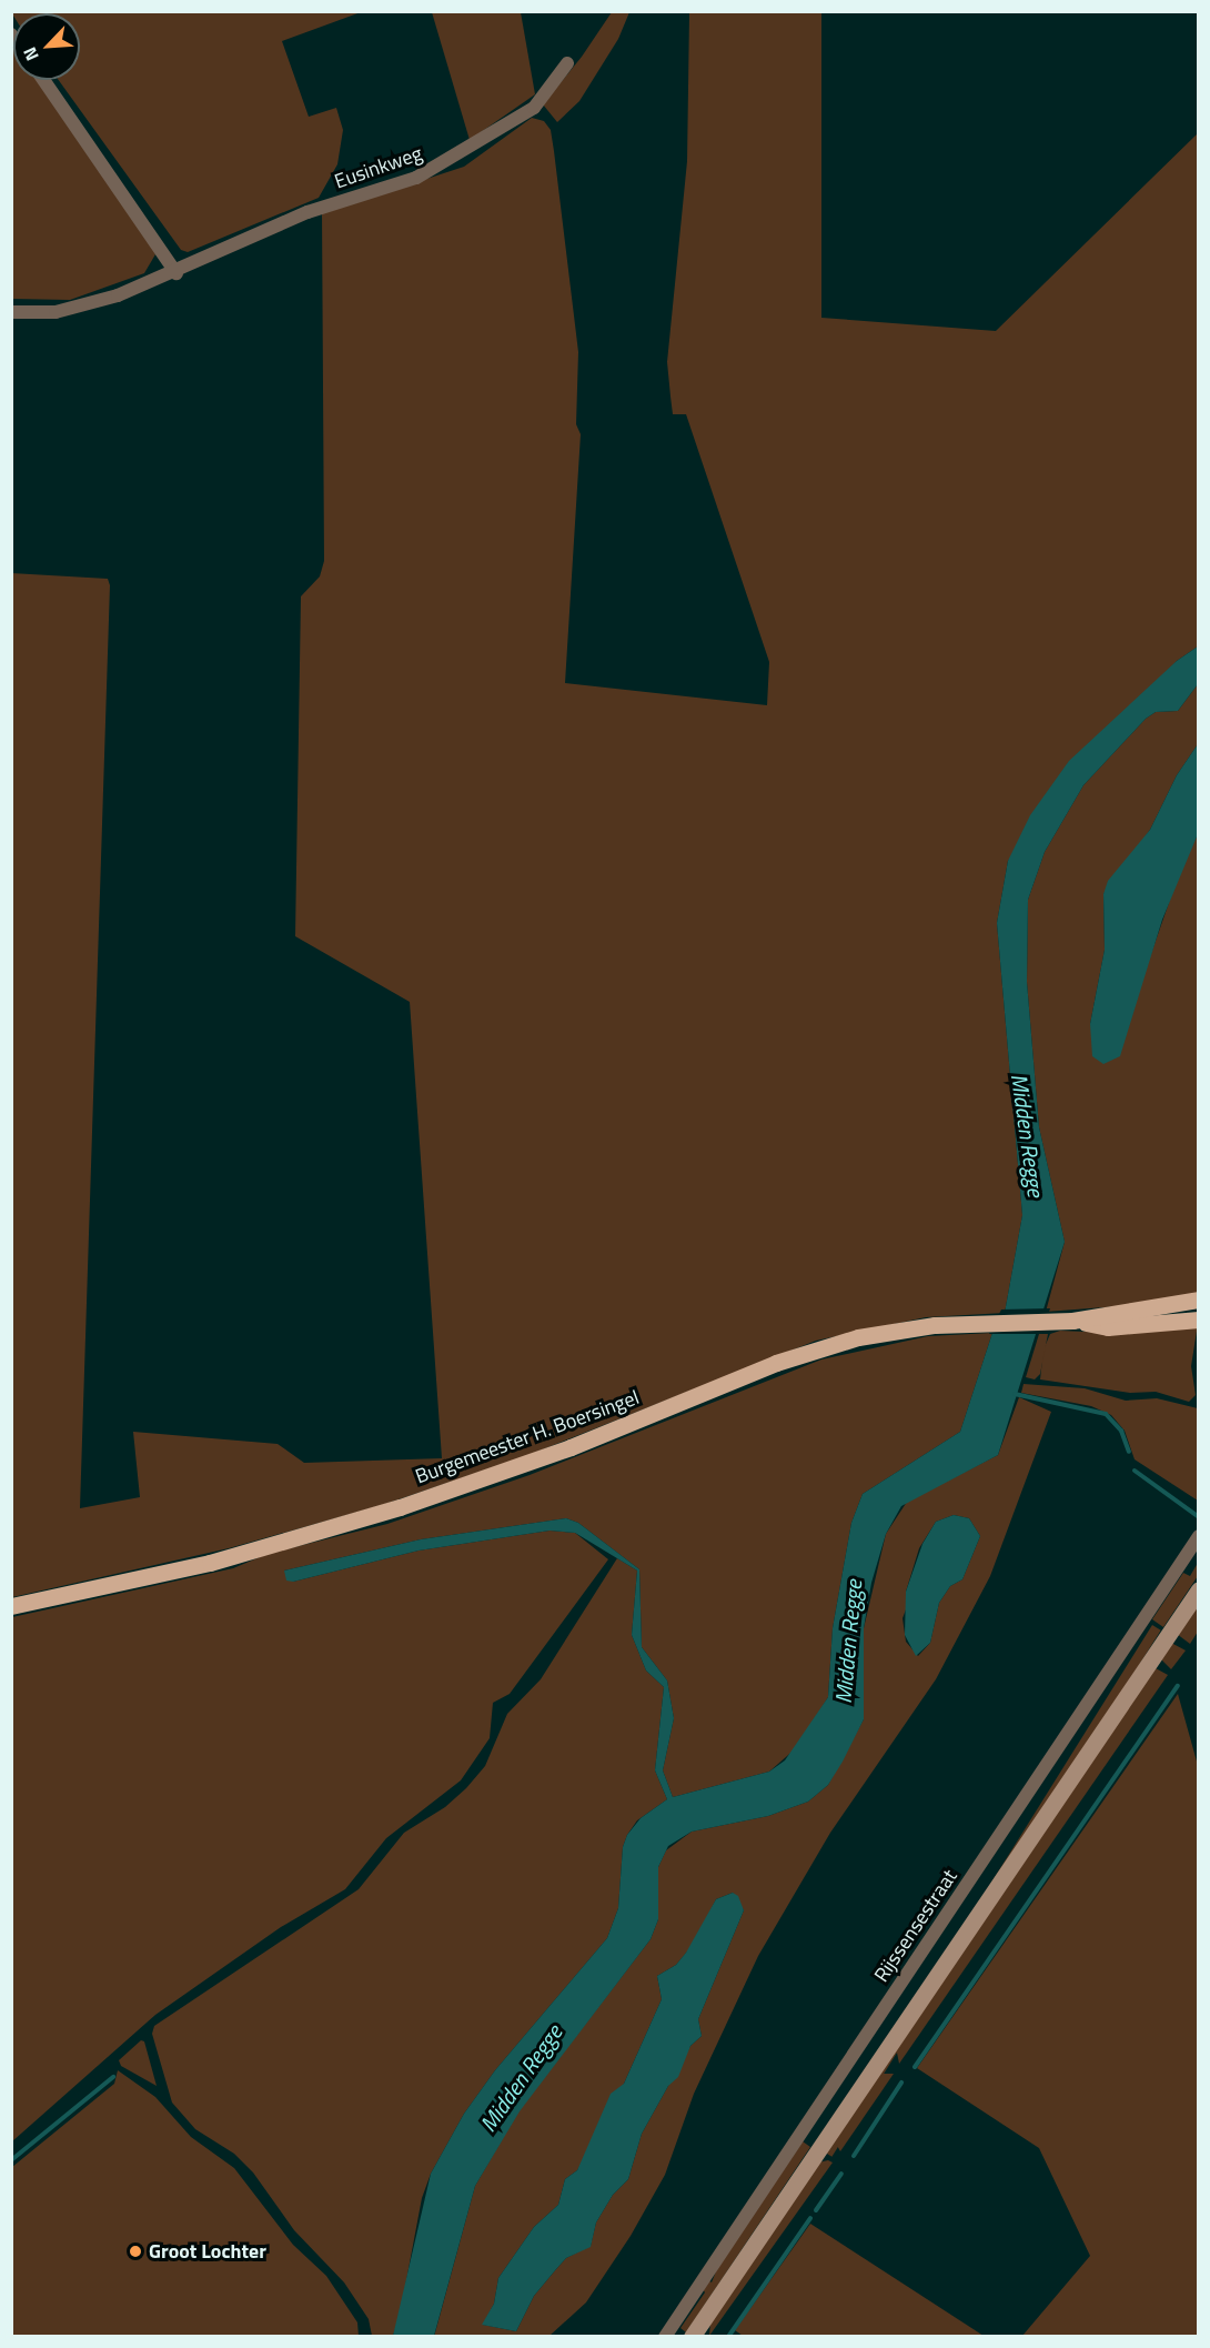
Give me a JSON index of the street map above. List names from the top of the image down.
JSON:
{
  "streets": {
    "main road": ["Burgemeester H. Boersingel"],
    "street": ["Eusinkweg", "Rijssensestraat"]
  },
  "water": ["Midden Regge"],
  "places": ["Groot Lochter"],
  "north": "bottom left"
}
